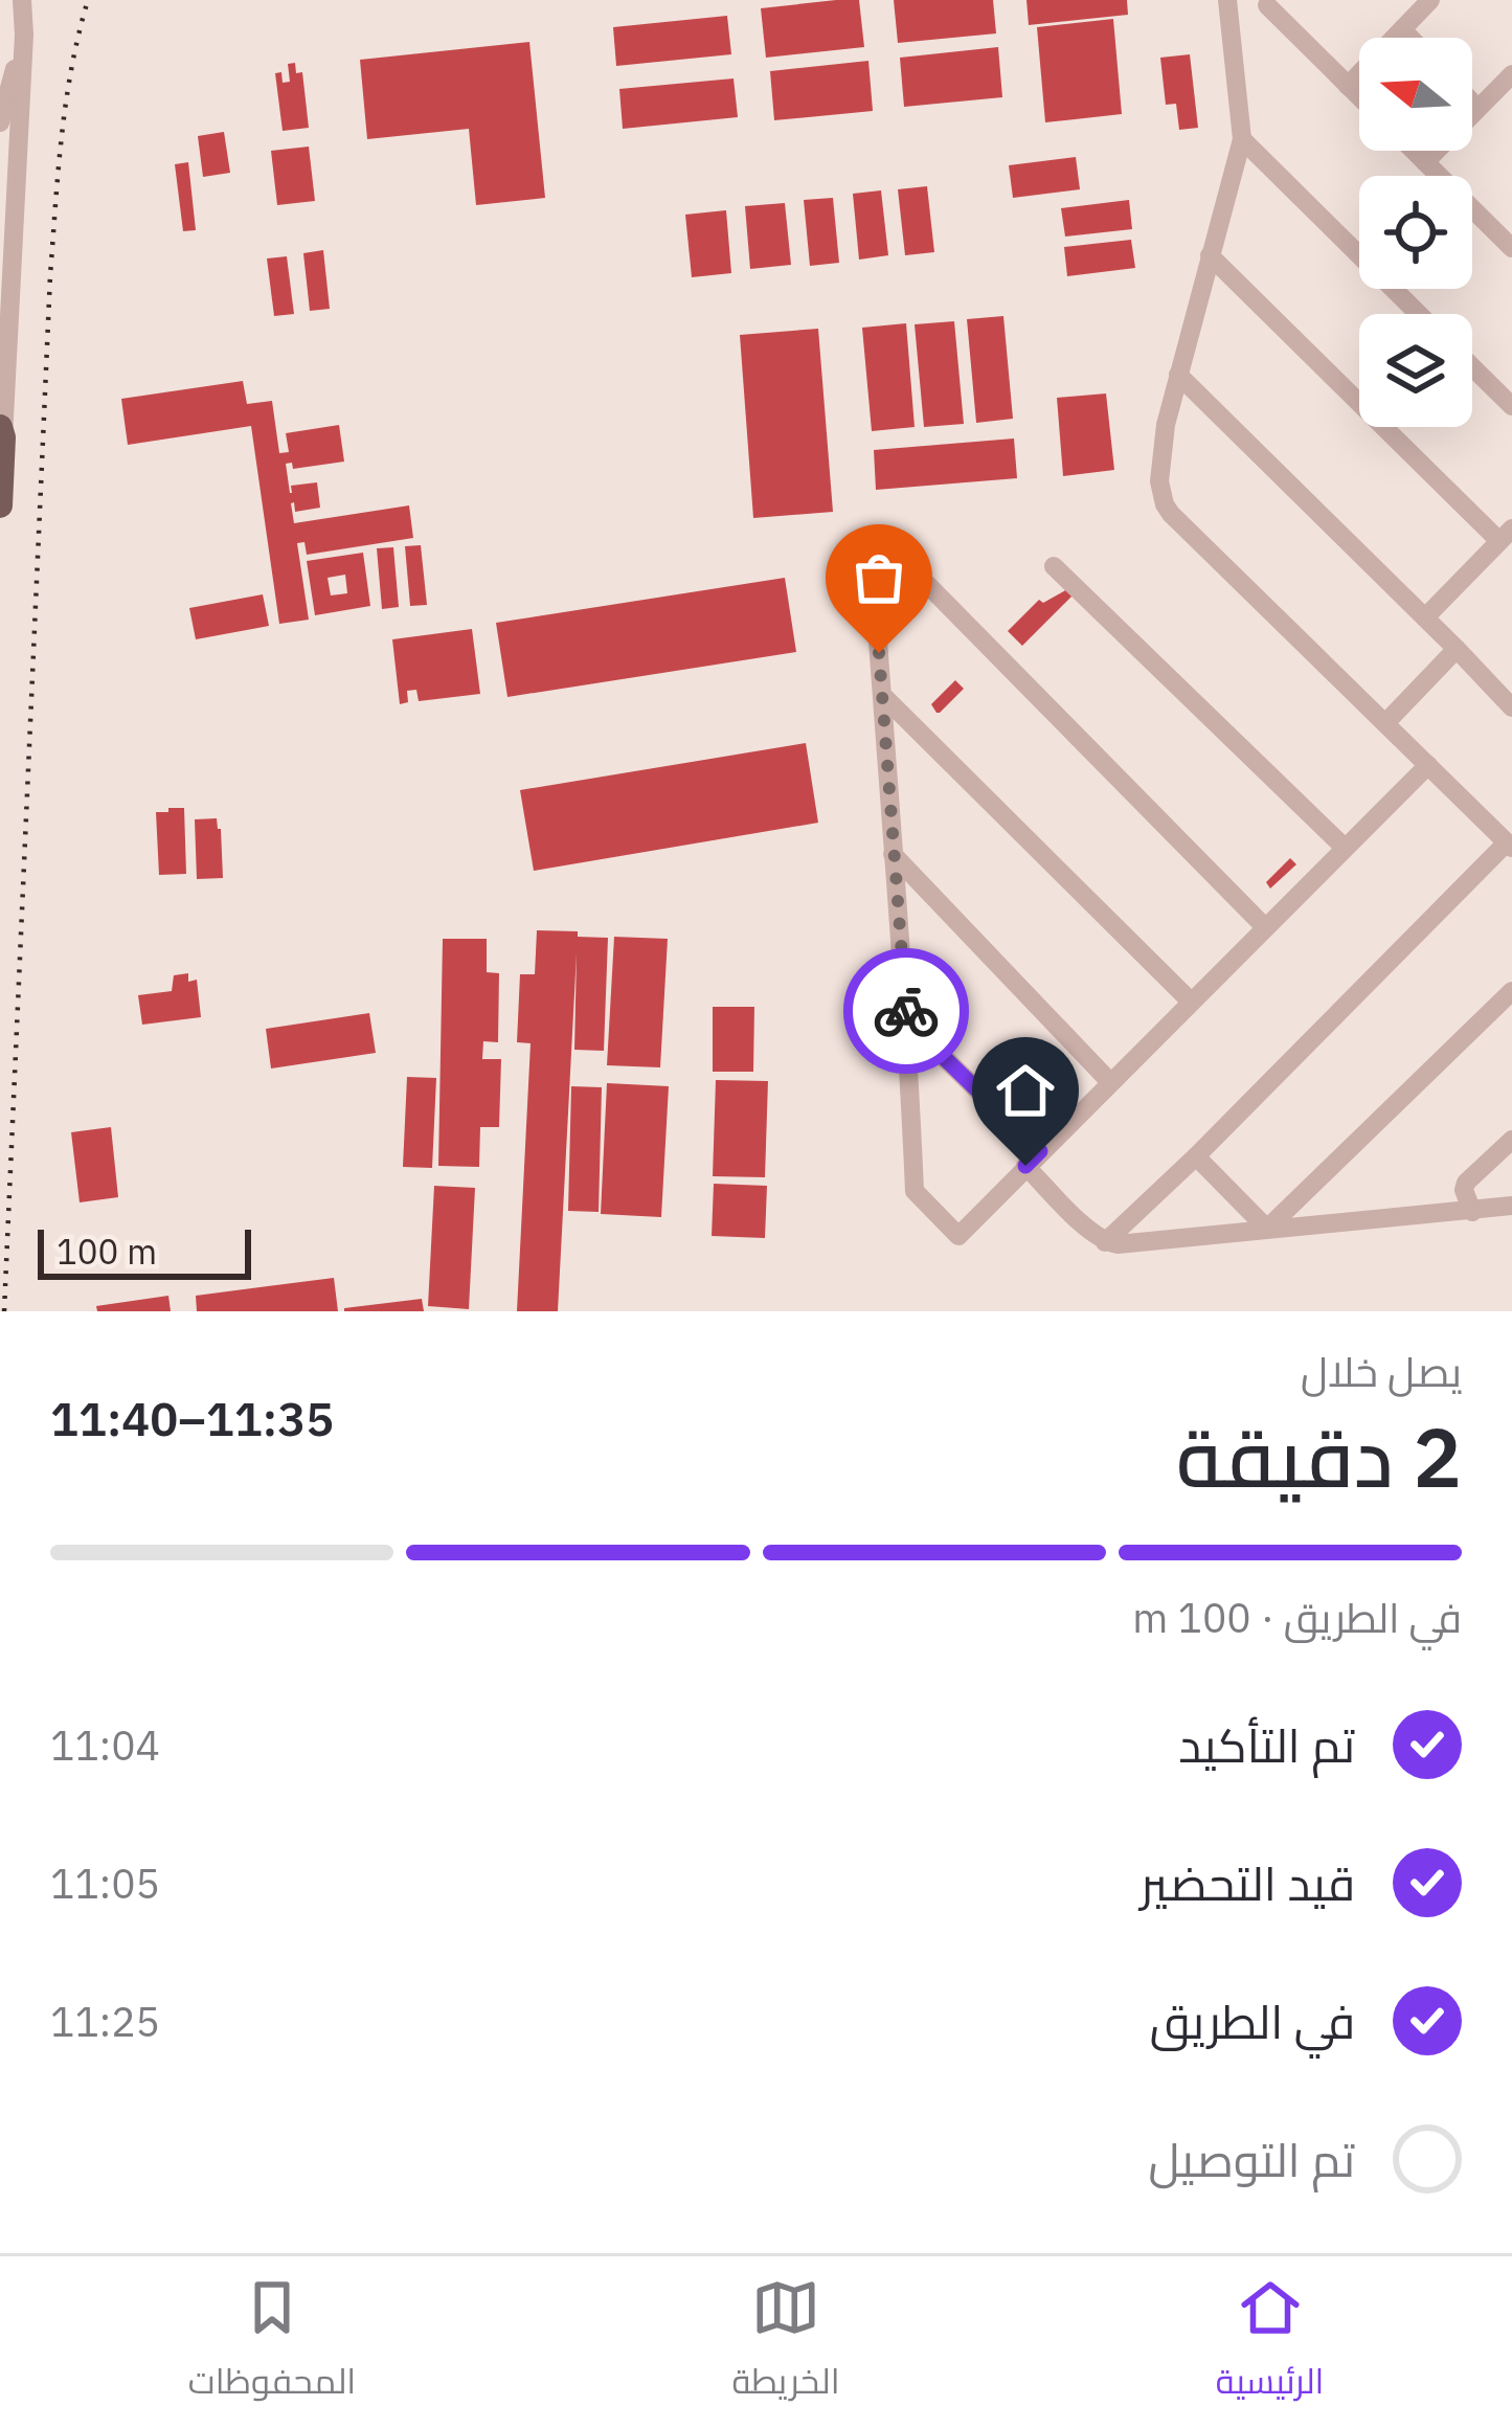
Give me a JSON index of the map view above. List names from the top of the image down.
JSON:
{
  "scale_bar": "100 m",
  "north": "left",
  "page": {
    "scale": "100 m",
    "heading": ["2 دقيقة", "يصل خلال", "11:35–11:40"],
    "bar": "في الطريق · 100 m",
    "list": [
      ["تم التأكيد", "11:04"],
      ["قيد التحضير", "11:05"],
      ["في الطريق", "11:25"],
      "تم التوصيل"
    ],
    "tabs": ["الرئيسية", "الخريطة", "المحفوظات"]
  }
}
